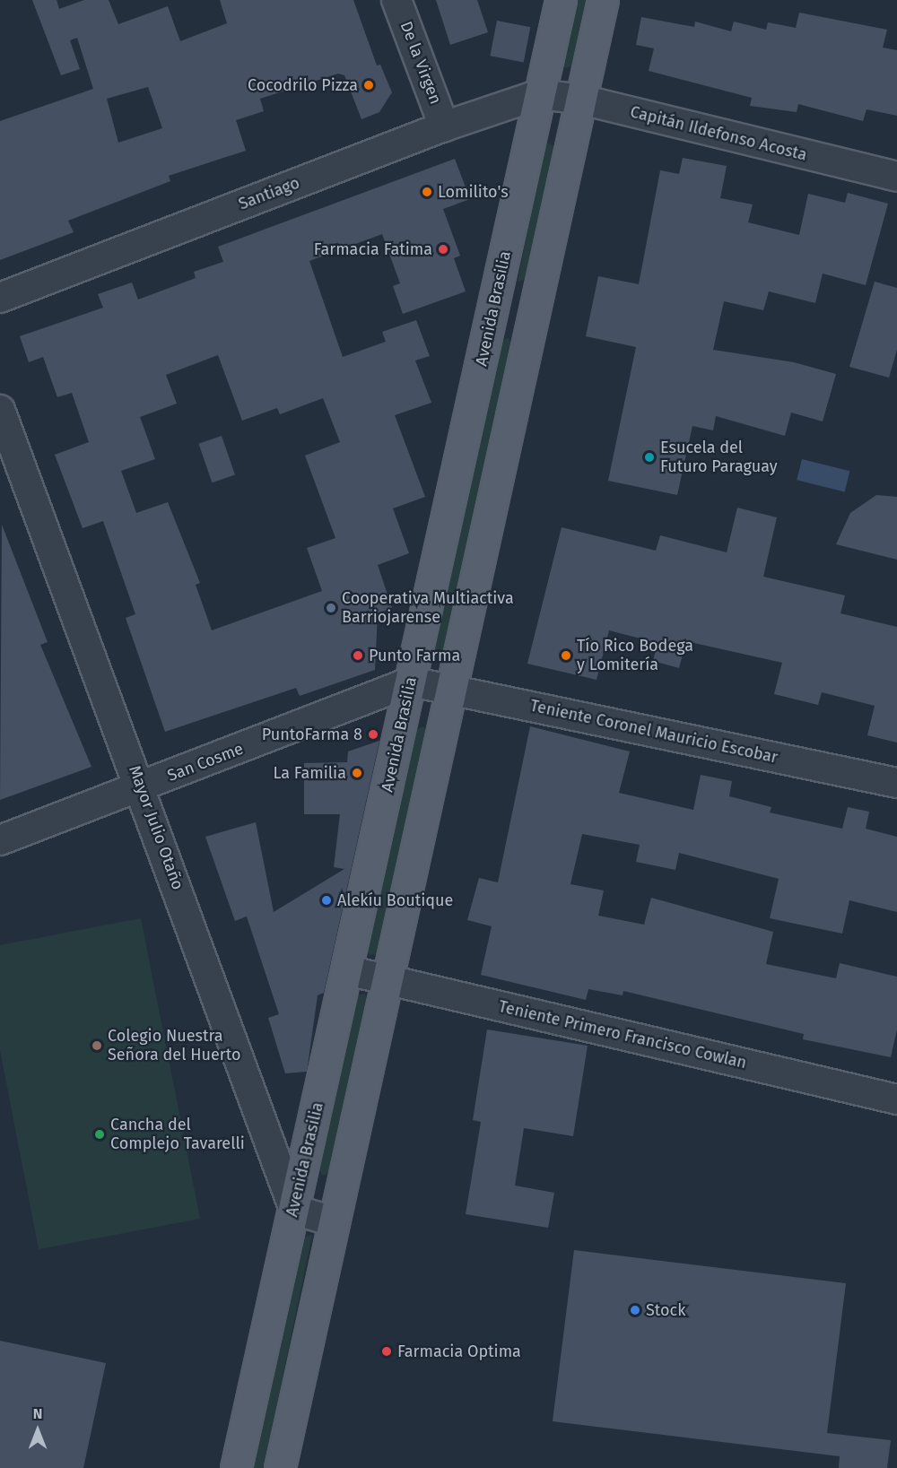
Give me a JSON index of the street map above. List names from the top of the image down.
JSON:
{
  "streets": {
    "main road": ["Avenida Brasilia"],
    "street": [
      "De la Virgen",
      "Capitán Ildefonso Acosta",
      "Santiago",
      "Teniente Coronel Mauricio Escobar",
      "San Cosme",
      "Mayor Julio Otaño",
      "Teniente Primero Francisco Cowlan"
    ]
  },
  "crossings": [
    ["De la Virgen", "Santiago"],
    ["Capitán Ildefonso Acosta", "Santiago"],
    ["Capitán Ildefonso Acosta", "Avenida Brasilia"],
    ["Santiago", "Avenida Brasilia"],
    ["Avenida Brasilia", "Teniente Coronel Mauricio Escobar"],
    ["Avenida Brasilia", "San Cosme"],
    ["Avenida Brasilia", "Mayor Julio Otaño"],
    ["Avenida Brasilia", "Teniente Primero Francisco Cowlan"],
    ["Teniente Coronel Mauricio Escobar", "San Cosme"],
    ["San Cosme", "Mayor Julio Otaño"]
  ],
  "places": [
    "Cocodrilo Pizza",
    "Lomilito's",
    "Farmacia Fatima",
    "Esucela del Futuro Paraguay",
    "Cooperativa Multiactiva Barriojarense",
    "Punto Farma",
    "Tío Rico Bodega y Lomitería",
    "PuntoFarma 8",
    "La Familia",
    "Alekíu Boutique",
    "Colegio Nuestra Señora del Huerto",
    "Cancha del Complejo Tavarelli",
    "Stock",
    "Farmacia Optima"
  ],
  "north": "top"
}
